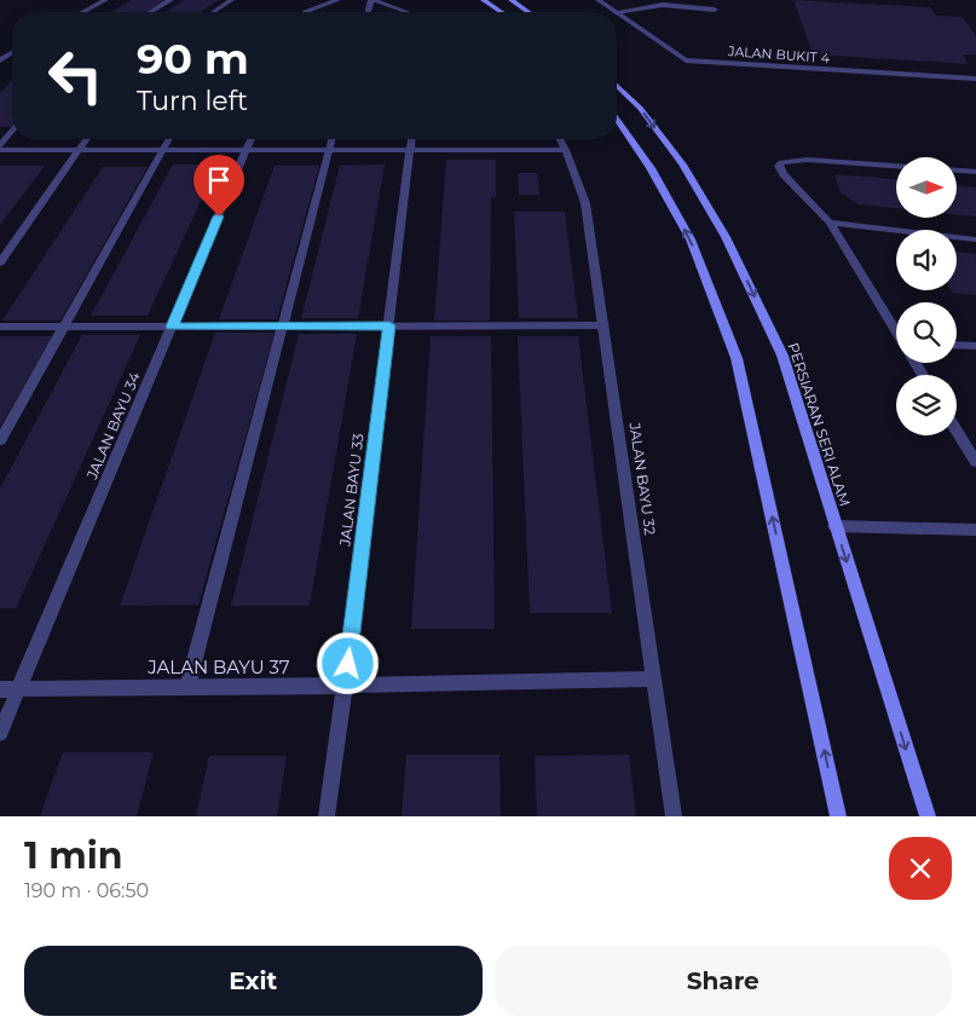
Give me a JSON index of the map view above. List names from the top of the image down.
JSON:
{
  "streets": {
    "main road": ["PERSIARAN SERI ALAM"],
    "street": [
      "JALAN BUKIT 4",
      "JALAN BAYU 34",
      "JALAN BAYU 32",
      "JALAN BAYU 33",
      "JALAN BAYU 37"
    ]
  },
  "crossings": [
    ["JALAN BAYU 34", "JALAN BAYU 37"],
    ["JALAN BAYU 32", "JALAN BAYU 37"],
    ["JALAN BAYU 33", "JALAN BAYU 37"]
  ],
  "north": "right",
  "page": {
    "turn": ["90 m", "Turn left"],
    "heading": ["1 min", "190 m · 06:50"],
    "buttons": ["Exit", "Share"]
  }
}
